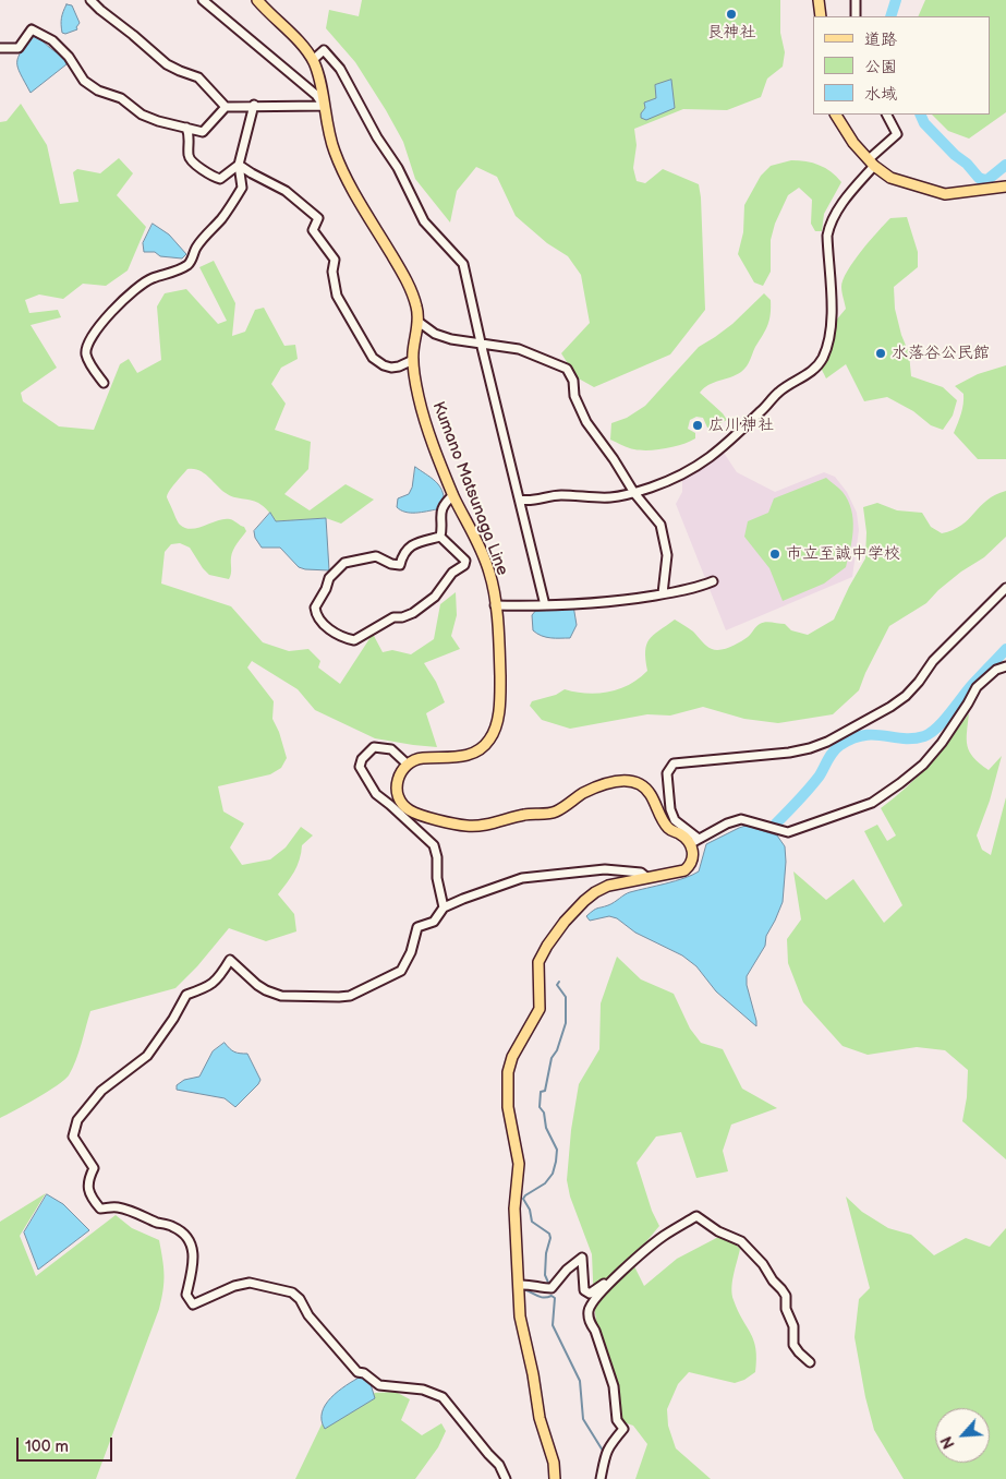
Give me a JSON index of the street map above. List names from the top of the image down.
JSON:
{
  "streets": {
    "main road": ["Kumano Matsunaga Line"]
  },
  "places": [
    "艮神社",
    "水落谷公民館",
    "広川神社",
    "市立至誠中学校"
  ],
  "legend": ["道路", "公園", "水域"],
  "scale_bar": "100 m",
  "north": "bottom left"
}
